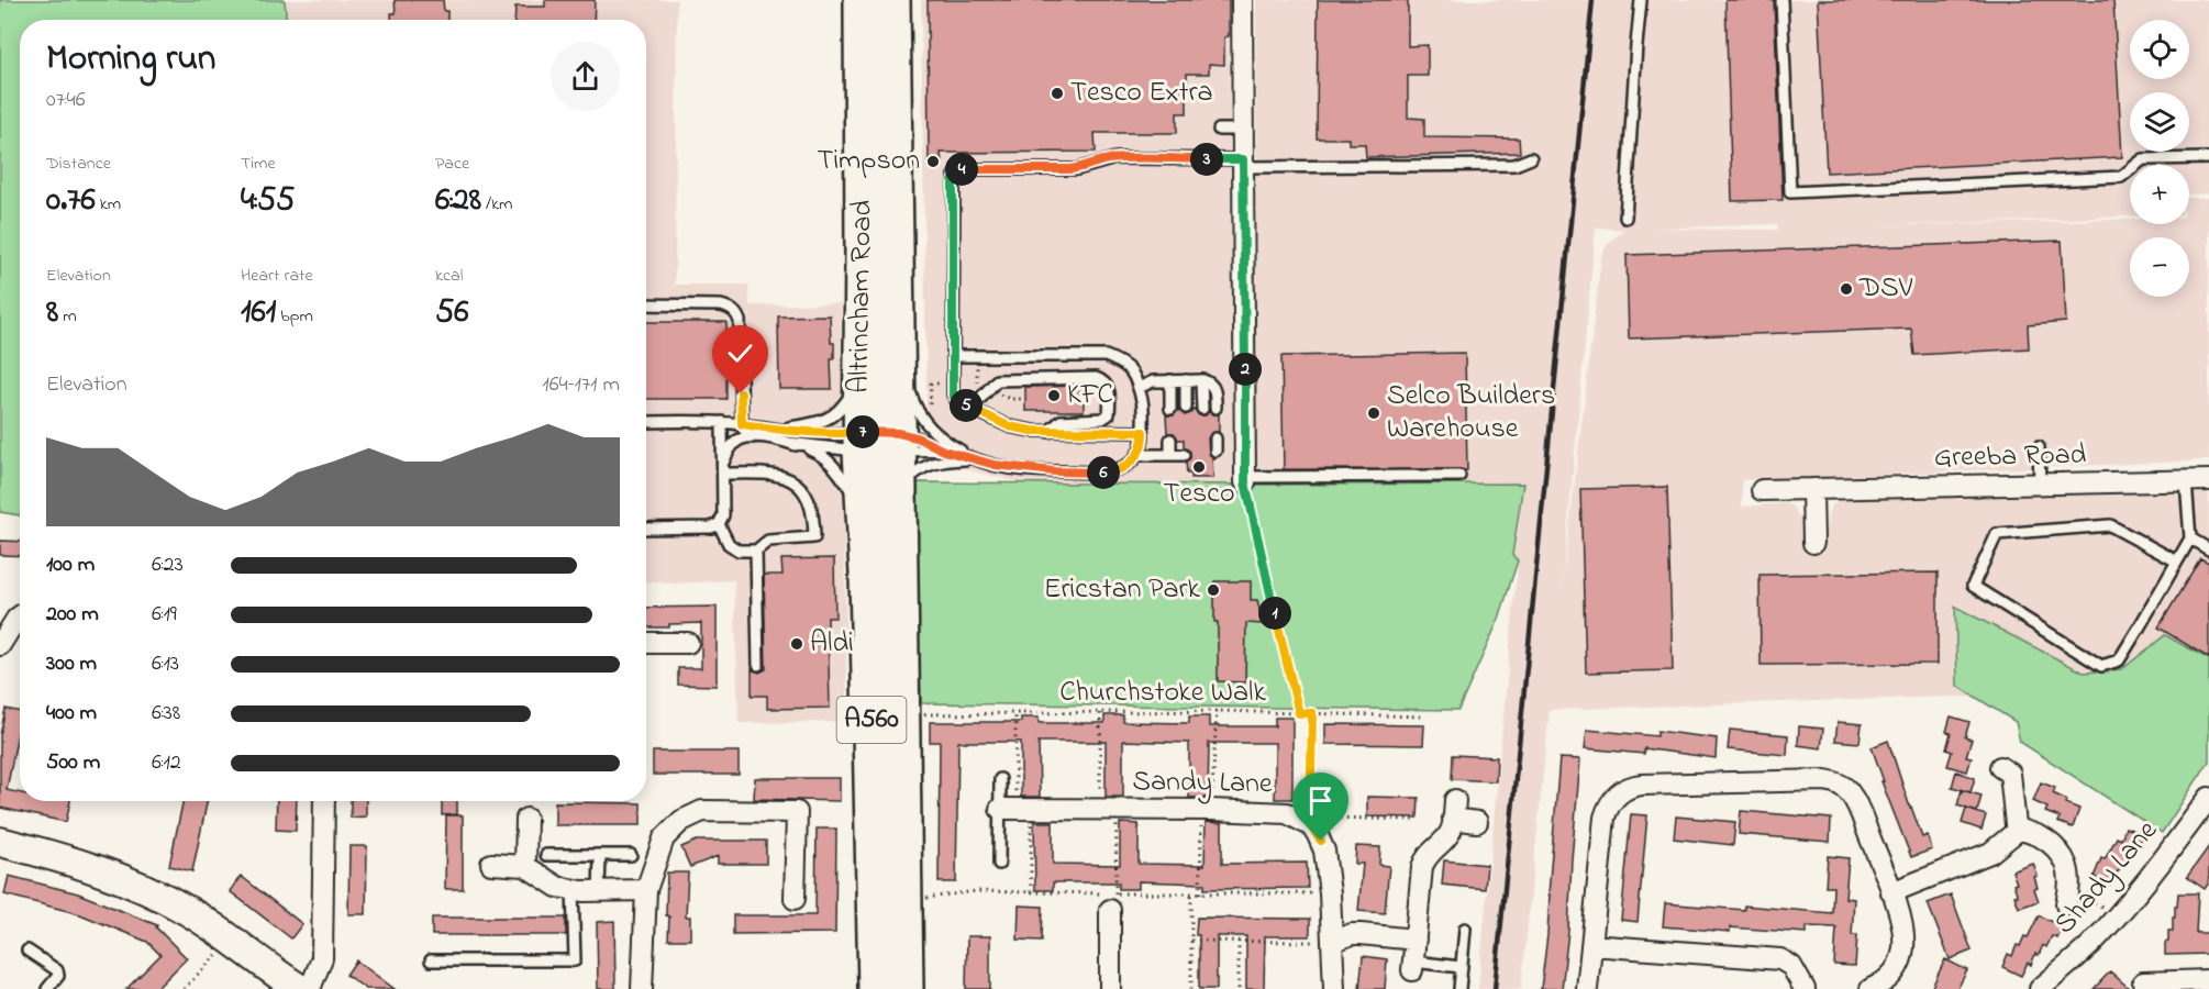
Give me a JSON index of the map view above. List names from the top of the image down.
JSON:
{
  "streets": {
    "highway": ["Altrincham Road", "A560"],
    "street": ["Greeba Road", "Sandy Lane", "Shady Lane"],
    "path": ["Churchstoke Walk"]
  },
  "crossings": [
    ["Altrincham Road", "Churchstoke Walk"]
  ],
  "places": [
    "Tesco Extra",
    "Timpson",
    "DSV",
    "KFC",
    "Selco Builders Warehouse",
    "Tesco",
    "Ericstan Park",
    "Aldi"
  ],
  "page": {
    "map_buttons": ["+", "−"],
    "heading": ["Morning run", "07:46"],
    "stats": [
      ["Distance", "0.76 km"],
      ["Time", "4:55"],
      ["Pace", "6:28 /km"],
      ["Elevation", "8 m"],
      ["Heart rate", "161 bpm"],
      ["kcal", "56"]
    ],
    "pins": [
      "3",
      "4",
      "2",
      "5",
      "7",
      "6",
      "1"
    ],
    "chart": ["Elevation", "164–171 m"],
    "list": [
      {
        "name": "100 m",
        "note": "6:23"
      },
      {
        "name": "200 m",
        "note": "6:19"
      },
      {
        "name": "300 m",
        "note": "6:13"
      },
      {
        "name": "400 m",
        "note": "6:38"
      },
      {
        "name": "500 m",
        "note": "6:12"
      }
    ]
  }
}
